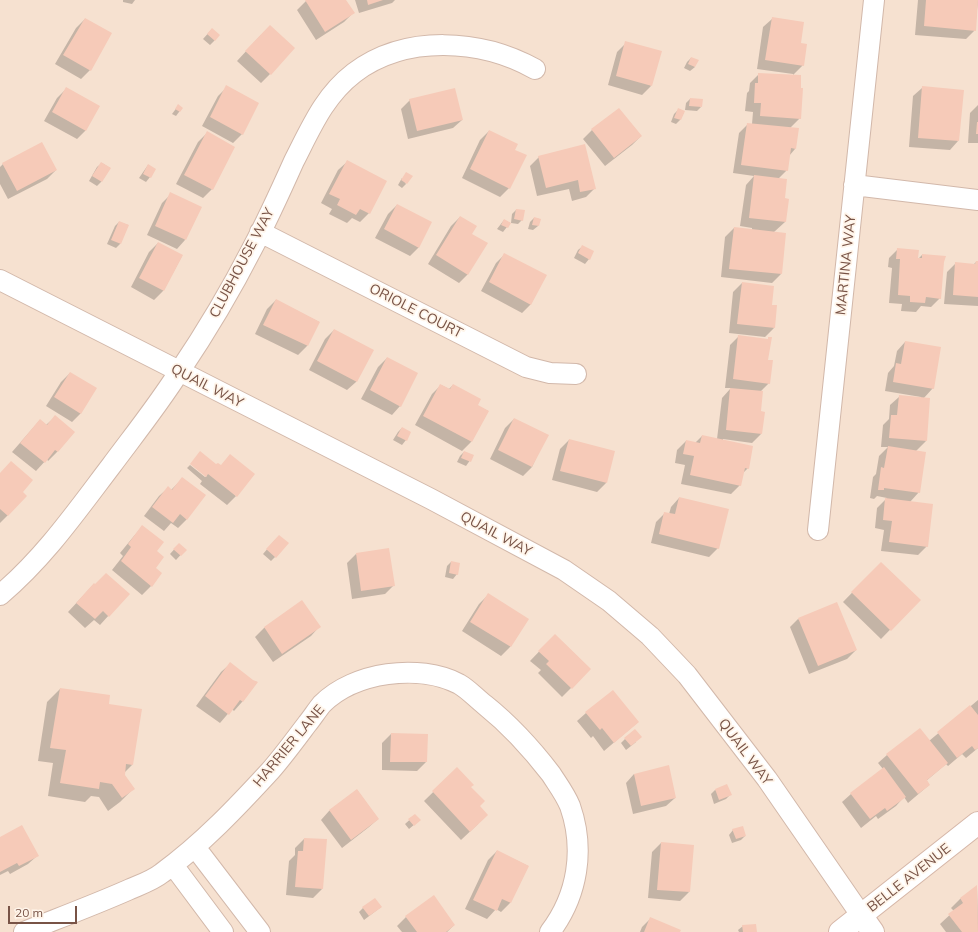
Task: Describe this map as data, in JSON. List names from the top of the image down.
{
  "streets": {
    "street": [
      "CLUBHOUSE WAY",
      "MARTINA WAY",
      "ORIOLE COURT",
      "QUAIL WAY",
      "HARRIER LANE",
      "BELLE AVENUE"
    ]
  },
  "crossings": [
    ["CLUBHOUSE WAY", "ORIOLE COURT"],
    ["CLUBHOUSE WAY", "QUAIL WAY"],
    ["QUAIL WAY", "BELLE AVENUE"]
  ],
  "scale_bar": "20 m"
}
